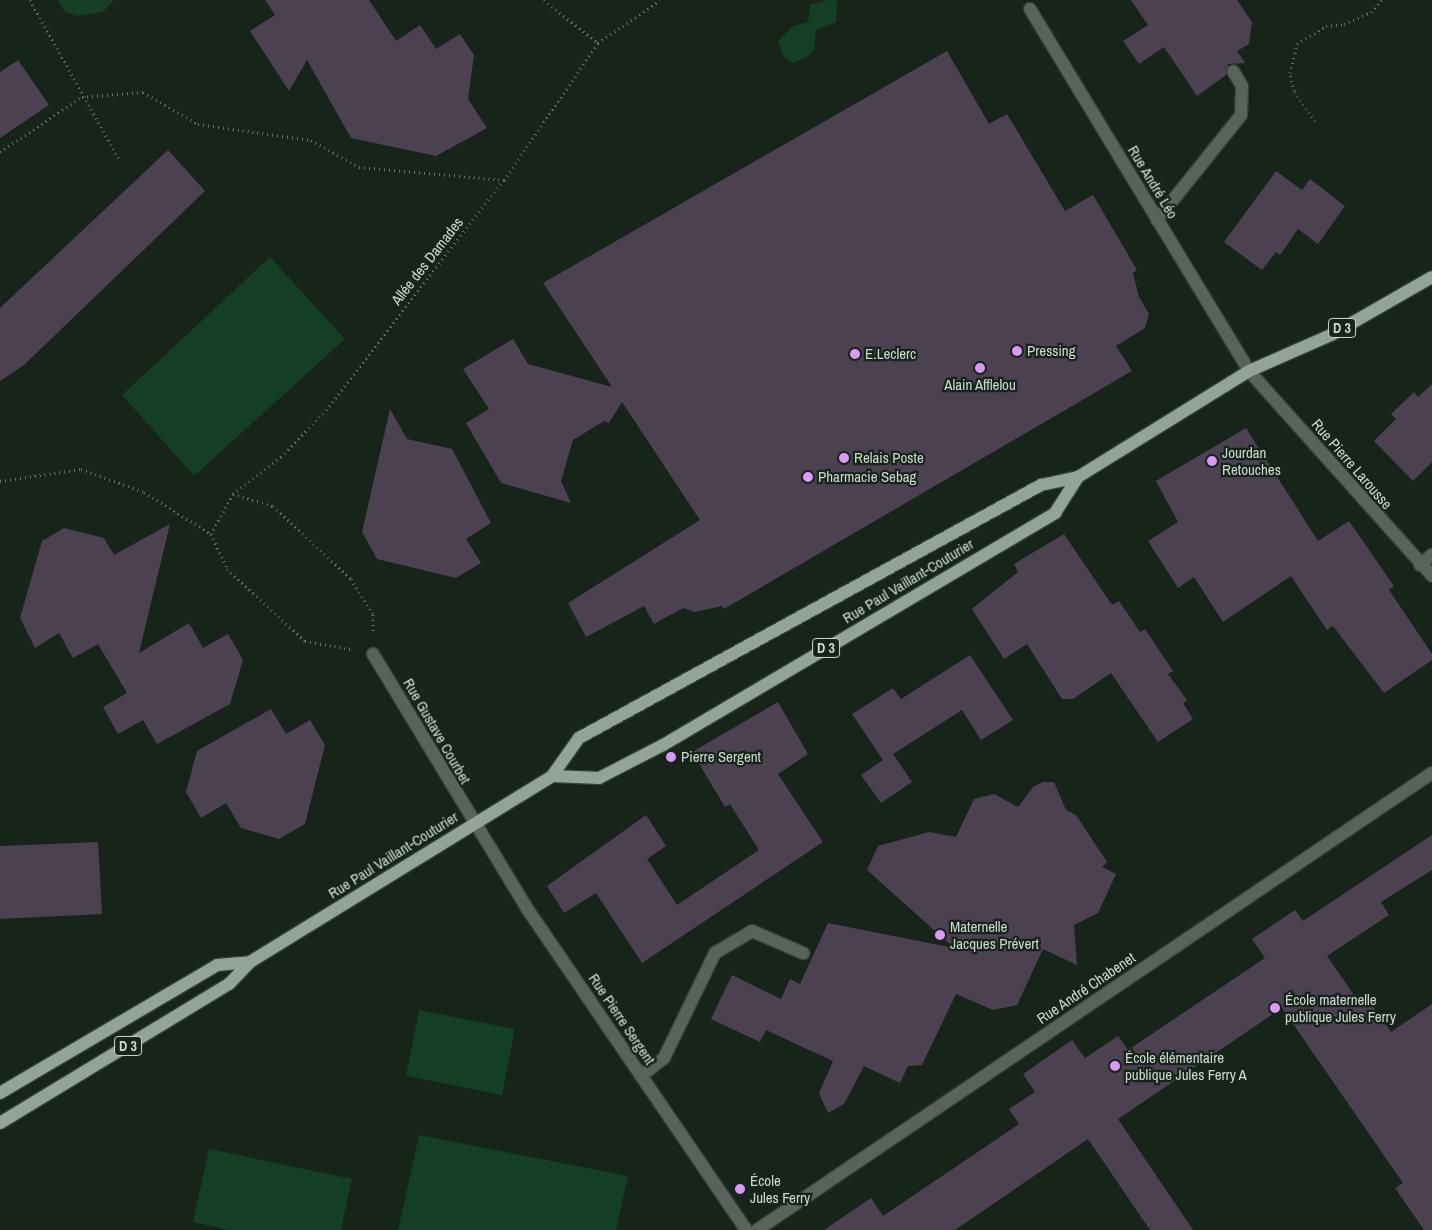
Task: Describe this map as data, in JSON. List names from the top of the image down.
{
  "streets": {
    "main road": ["D 3", "Rue Paul Vaillant-Couturier"],
    "street": [
      "Rue André Léo",
      "Rue Pierre Larousse",
      "Rue Gustave Courbet",
      "Rue André Chabenet",
      "Rue Pierre Sergent"
    ],
    "path": ["Allée des Damades"]
  },
  "crossings": [
    ["Rue André Léo", "Rue Pierre Larousse"],
    ["Rue André Léo", "Rue Paul Vaillant-Couturier"],
    ["Rue Pierre Larousse", "Rue Paul Vaillant-Couturier"],
    ["Rue Paul Vaillant-Couturier", "Rue Gustave Courbet"],
    ["Rue Paul Vaillant-Couturier", "Rue Pierre Sergent"],
    ["Rue Gustave Courbet", "Rue Pierre Sergent"]
  ],
  "places": [
    "Pressing",
    "E.Leclerc",
    "Alain Afflelou",
    "Relais Poste",
    "Jourdan Retouches",
    "Pharmacie Sebag",
    "Pierre Sergent",
    "Maternelle Jacques Prévert",
    "École maternelle publique Jules Ferry",
    "École élémentaire publique Jules Ferry A",
    "École Jules Ferry"
  ]
}
